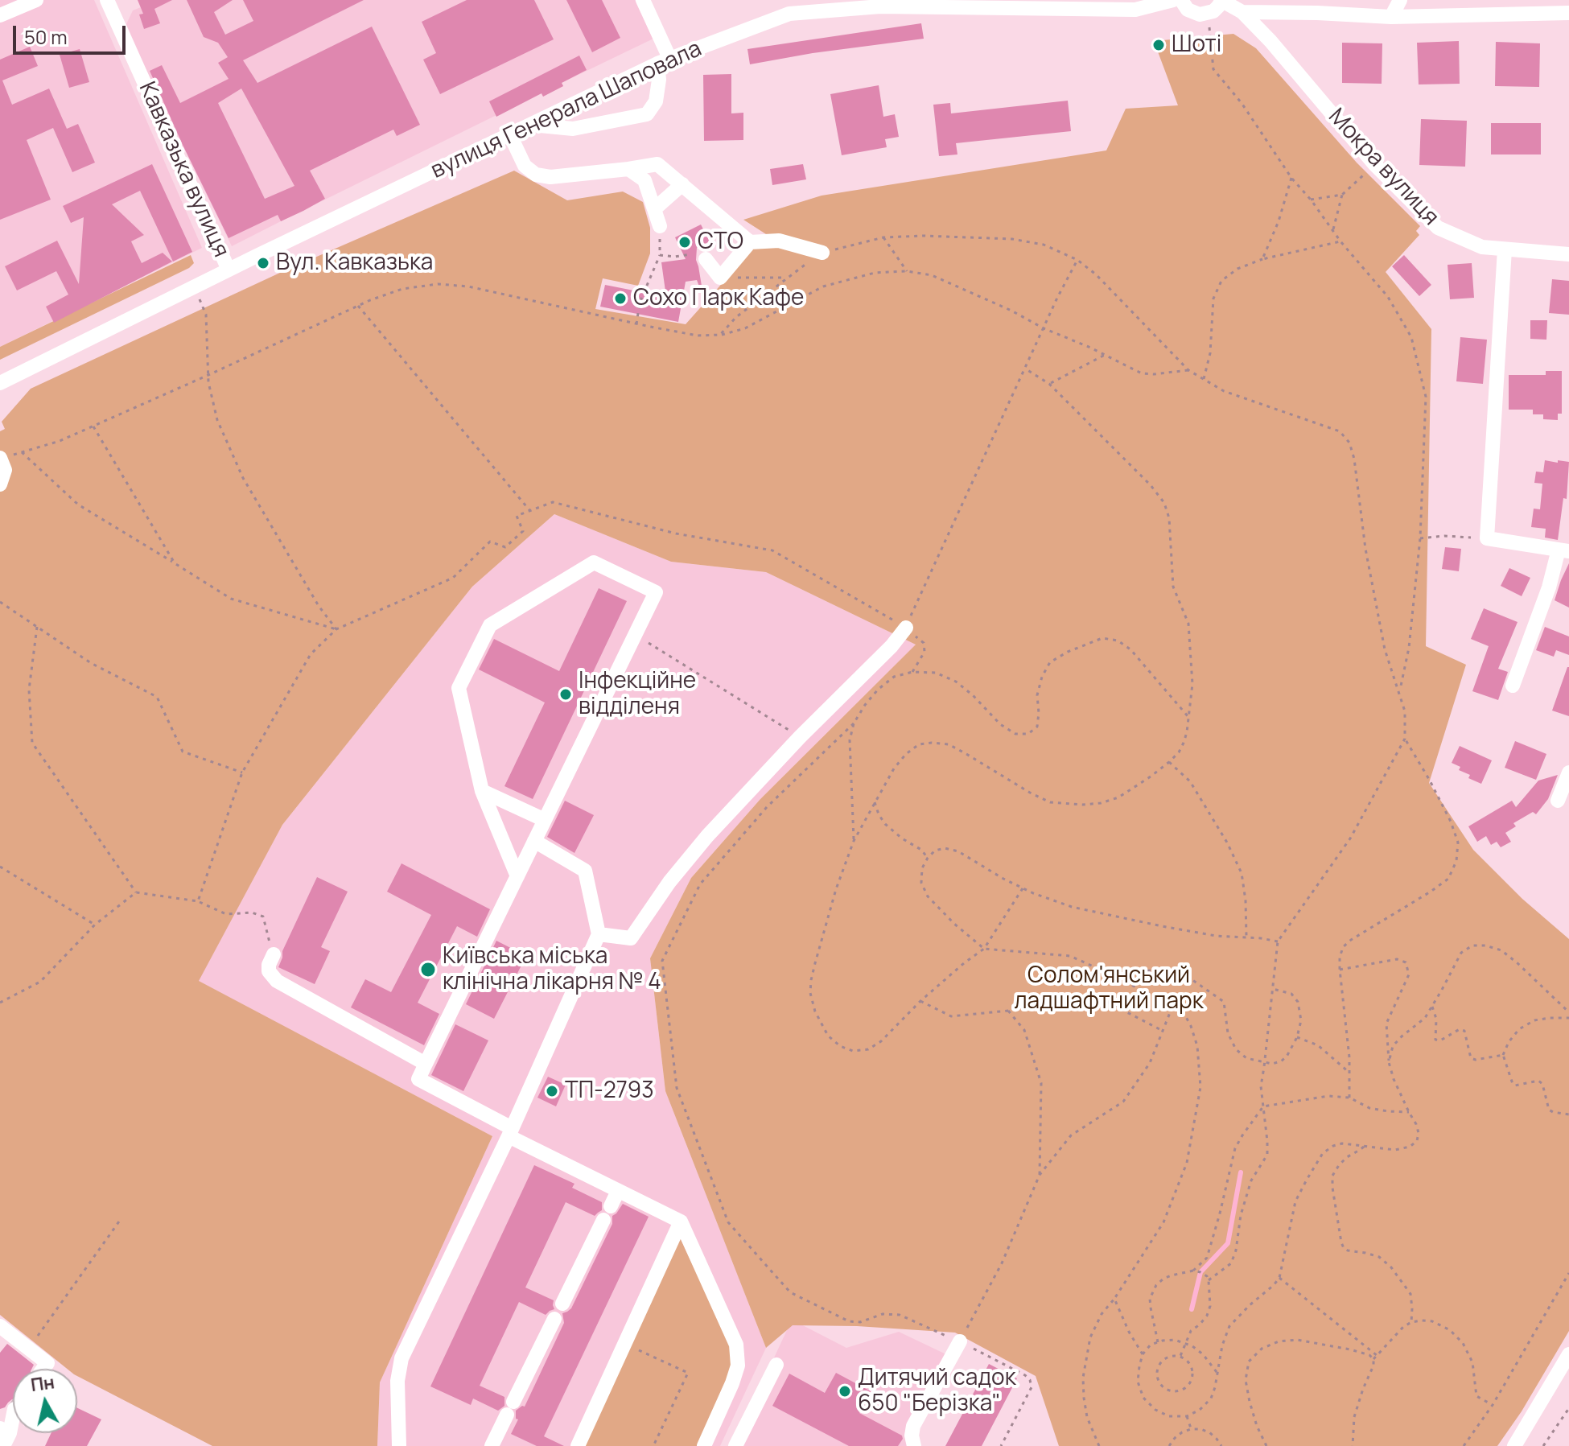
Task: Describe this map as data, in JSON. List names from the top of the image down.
{
  "streets": {
    "street": ["вулиця Генерала Шаповала", "Мокра вулиця", "Кавказька вулиця"]
  },
  "crossings": [
    ["вулиця Генерала Шаповала", "Кавказька вулиця"]
  ],
  "parks": ["Солом'янський ладшафтний парк"],
  "places": [
    "Шоті",
    "СТО",
    "Вул. Кавказька",
    "Сохо Парк Кафе",
    "Інфекційне відділеня",
    "Київська міська клінічна лікарня № 4",
    "ТП-2793",
    "Дитячий садок 650 \"Берізка\""
  ],
  "scale_bar": "50 m",
  "north": "top"
}
